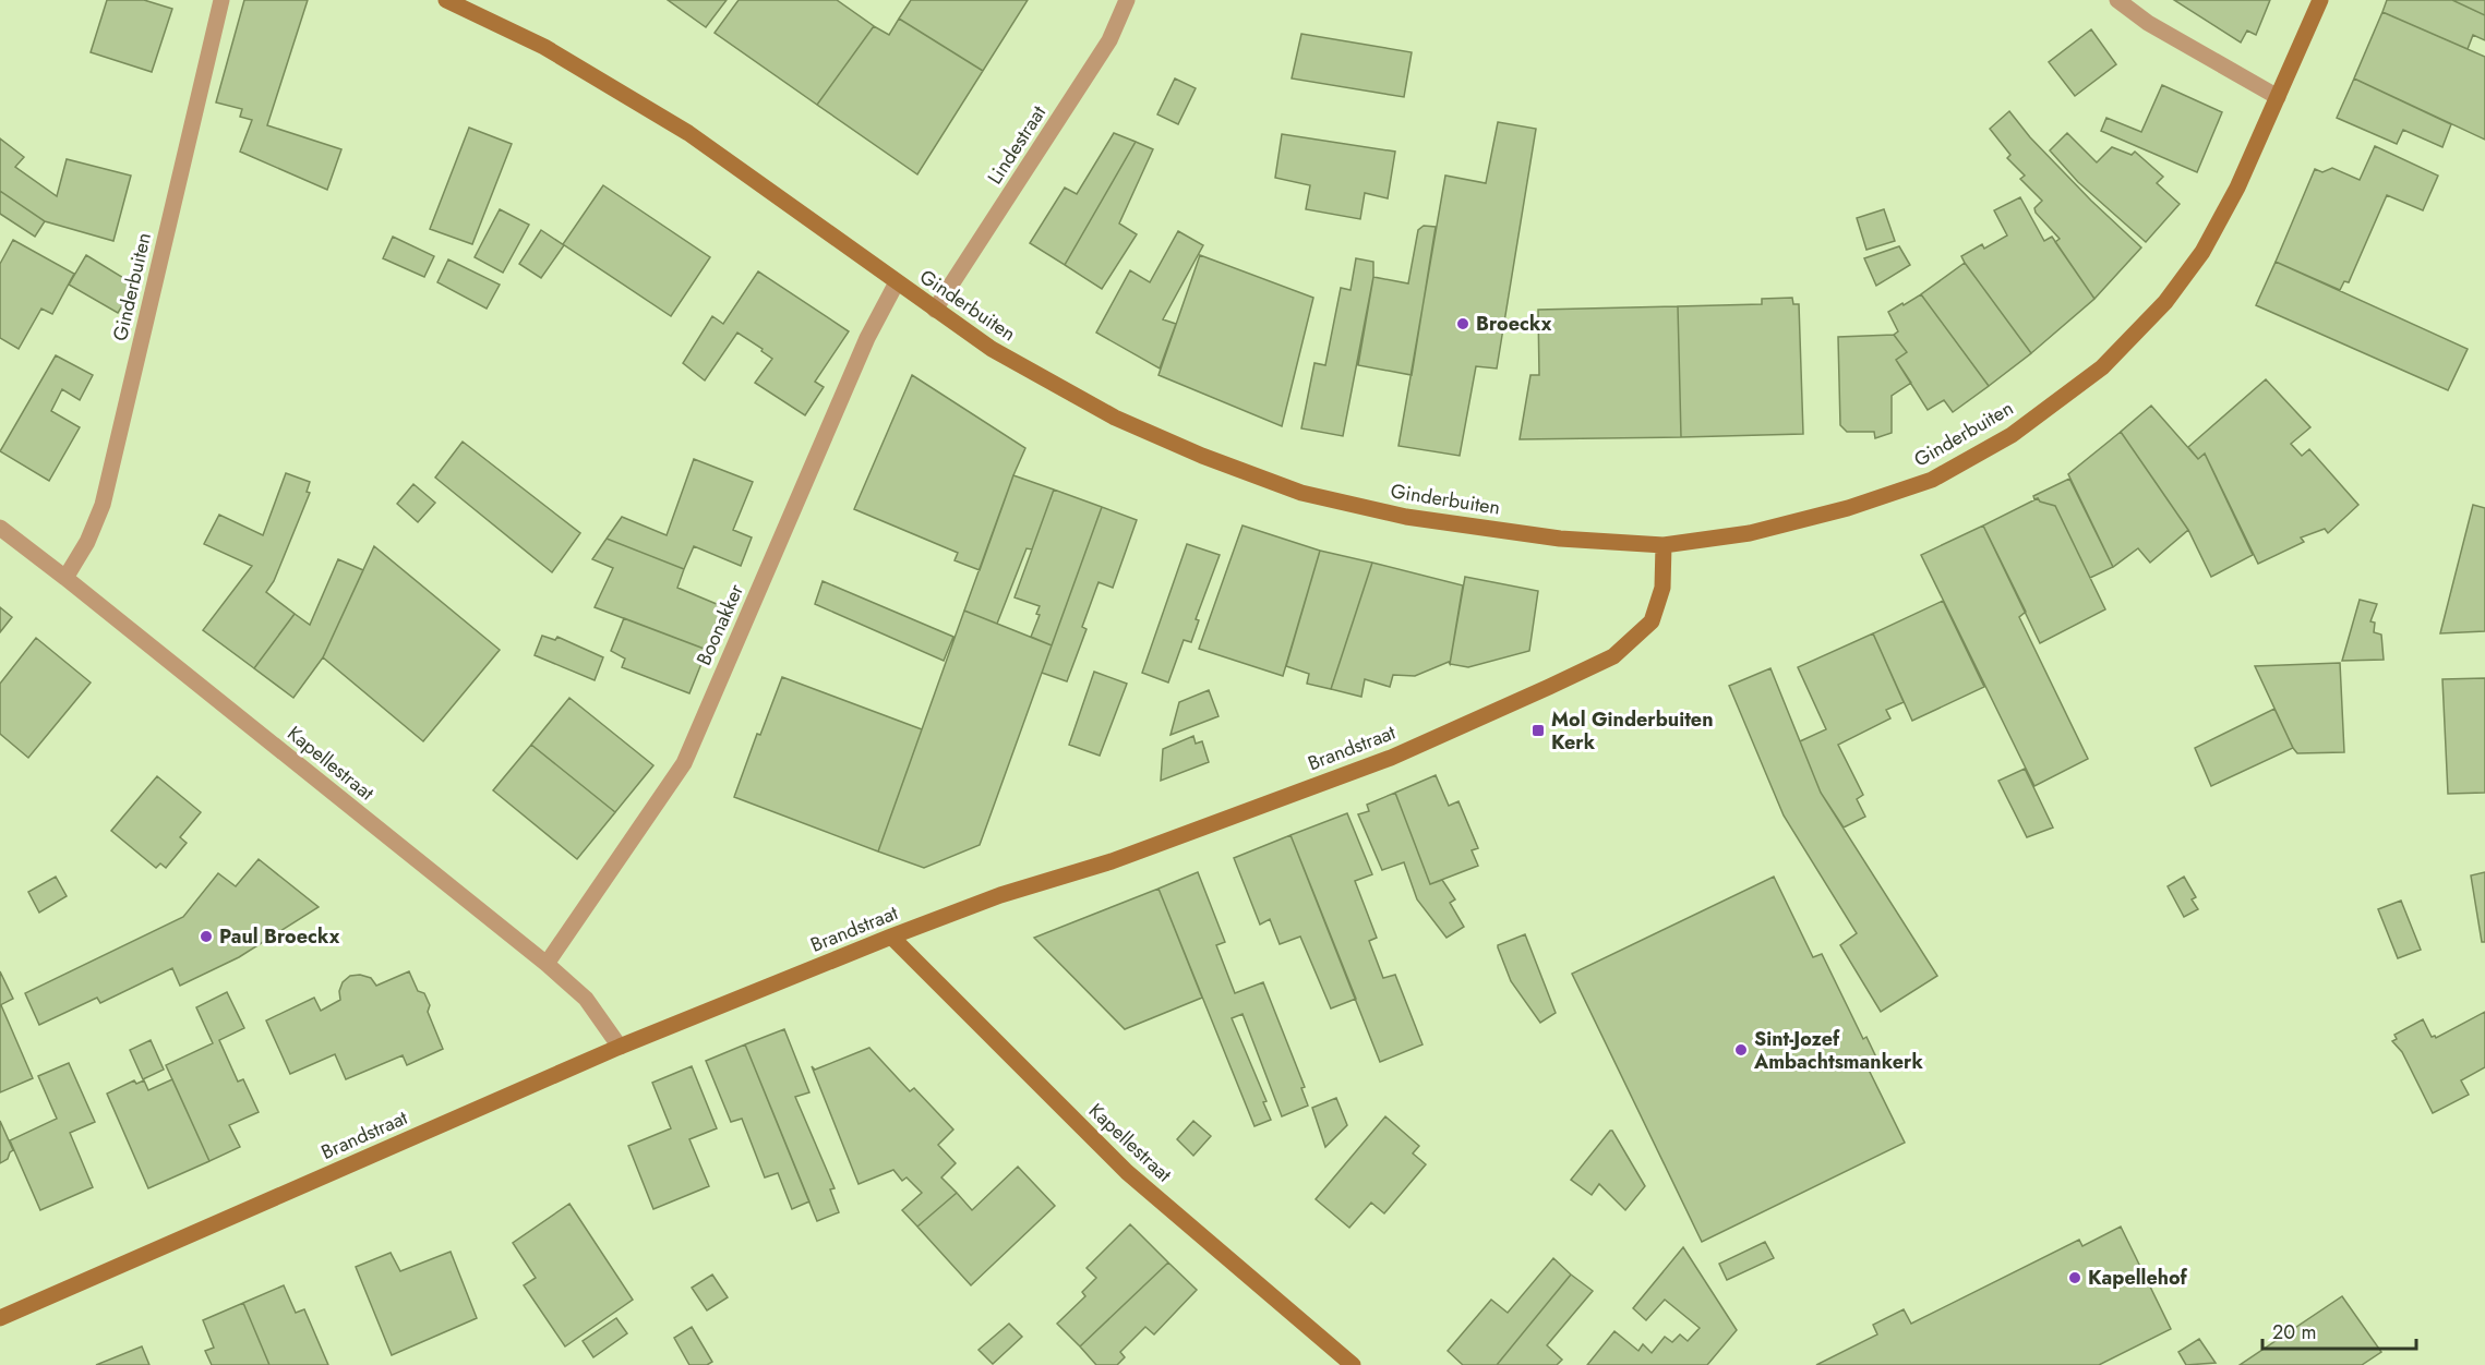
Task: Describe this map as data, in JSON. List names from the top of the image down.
{
  "streets": {
    "street": [
      "Lindestraat",
      "Ginderbuiten",
      "Boonakker",
      "Brandstraat",
      "Kapellestraat"
    ]
  },
  "crossings": [
    ["Lindestraat", "Ginderbuiten"],
    ["Ginderbuiten", "Boonakker"],
    ["Ginderbuiten", "Brandstraat"],
    ["Ginderbuiten", "Kapellestraat"],
    ["Boonakker", "Kapellestraat"],
    ["Brandstraat", "Kapellestraat"]
  ],
  "places": {
    "other": [
      "Broeckx",
      "Paul Broeckx",
      "Sint-Jozef Ambachtsmankerk",
      "Kapellehof"
    ],
    "transit": ["Mol Ginderbuiten Kerk"]
  },
  "scale_bar": "20 m"
}
